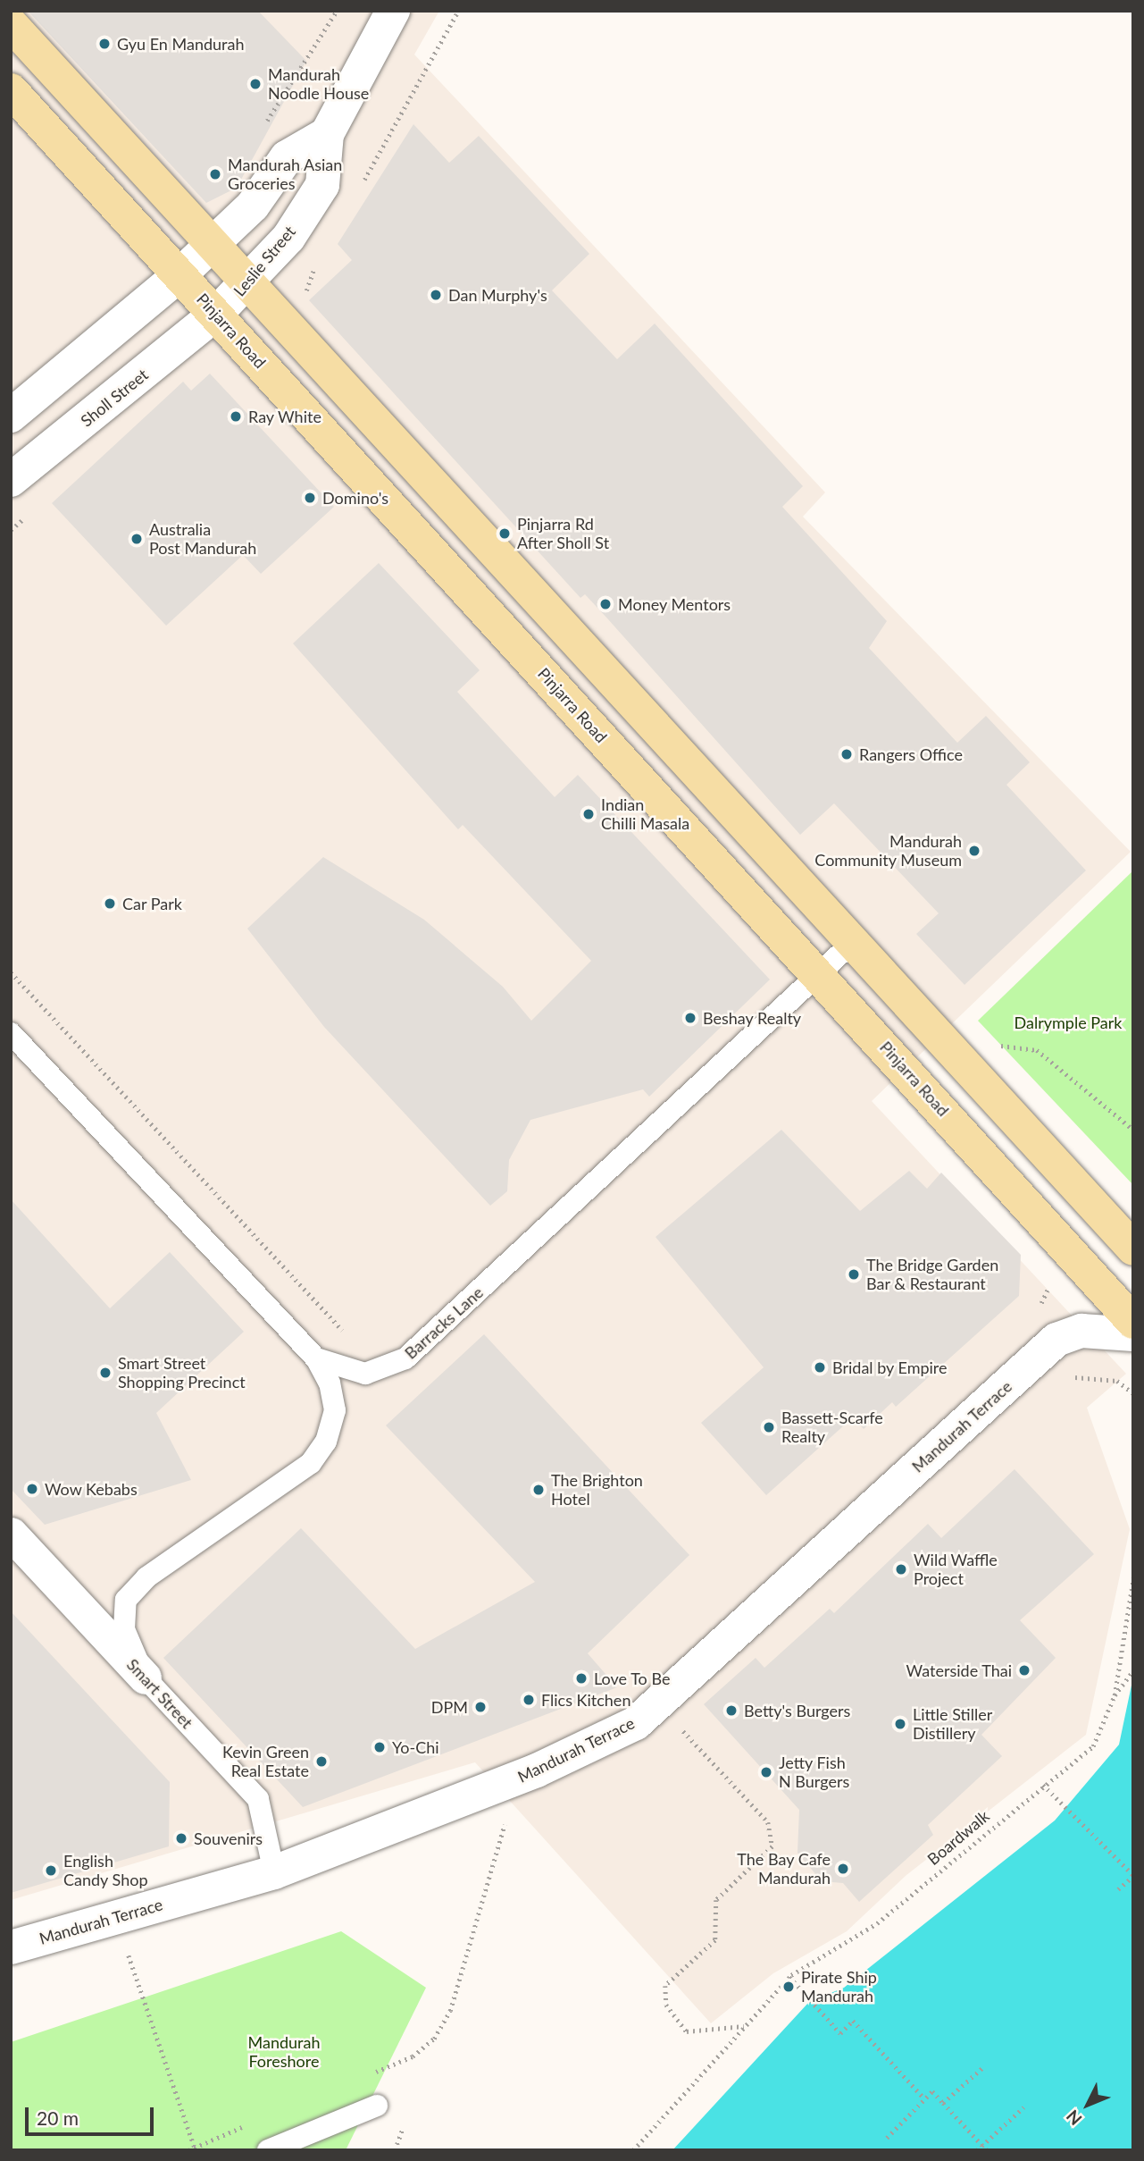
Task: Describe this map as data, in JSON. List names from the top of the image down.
{
  "streets": {
    "main road": ["Pinjarra Road"],
    "street": [
      "Leslie Street",
      "Sholl Street",
      "Mandurah Terrace",
      "Smart Street"
    ],
    "lane": ["Barracks Lane"],
    "path": ["Boardwalk"]
  },
  "crossings": [
    ["Leslie Street", "Pinjarra Road"],
    ["Leslie Street", "Sholl Street"],
    ["Pinjarra Road", "Sholl Street"],
    ["Pinjarra Road", "Barracks Lane"],
    ["Mandurah Terrace", "Smart Street"]
  ],
  "parks": ["Dalrymple Park", "Mandurah Foreshore"],
  "places": [
    "Gyu En Mandurah",
    "Mandurah Noodle House",
    "Mandurah Asian Groceries",
    "Dan Murphy's",
    "Ray White",
    "Domino's",
    "Pinjarra Rd After Sholl St",
    "Australia Post Mandurah",
    "Money Mentors",
    "Rangers Office",
    "Indian Chilli Masala",
    "Mandurah Community Museum",
    "Car Park",
    "Beshay Realty",
    "The Bridge Garden Bar & Restaurant",
    "Bridal by Empire",
    "Smart Street Shopping Precinct",
    "Bassett-Scarfe Realty",
    "Wow Kebabs",
    "The Brighton Hotel",
    "Wild Waffle Project",
    "Waterside Thai",
    "Love To Be",
    "Flics Kitchen",
    "DPM",
    "Betty's Burgers",
    "Little Stiller Distillery",
    "Yo-Chi",
    "Kevin Green Real Estate",
    "Jetty Fish N Burgers",
    "Souvenirs",
    "The Bay Cafe Mandurah",
    "English Candy Shop",
    "Pirate Ship Mandurah"
  ],
  "scale_bar": "20 m",
  "north": "bottom left"
}
